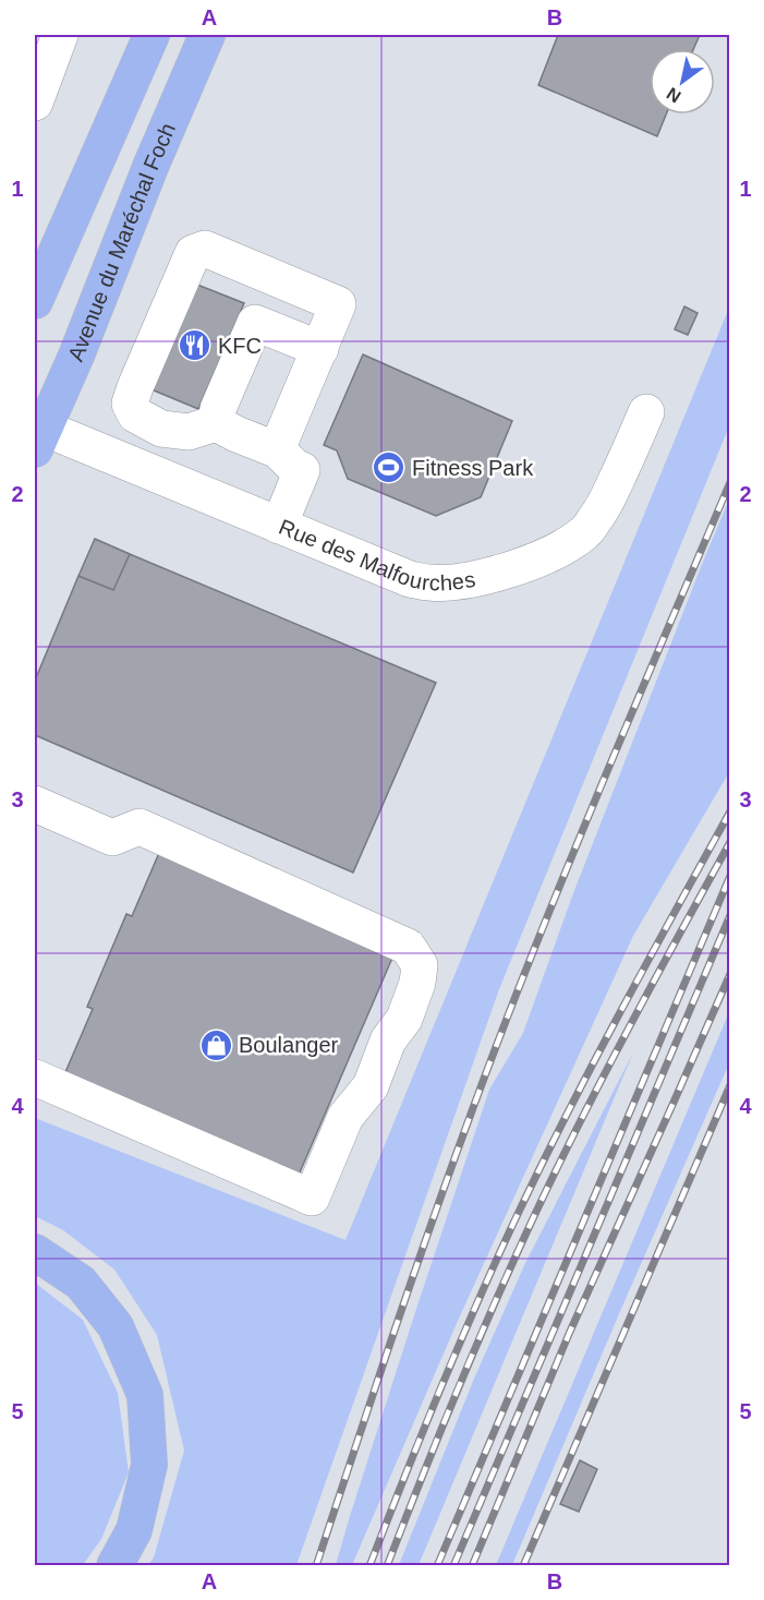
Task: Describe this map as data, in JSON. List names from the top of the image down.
{
  "streets": {
    "highway": ["Avenue du Maréchal Foch"],
    "street": ["Rue des Malfourches"]
  },
  "crossings": [
    ["Avenue du Maréchal Foch", "Rue des Malfourches"]
  ],
  "places": {
    "restaurant": ["KFC"],
    "sports": ["Fitness Park"],
    "shop": ["Boulanger"]
  },
  "north": "bottom left",
  "grid": {
    "columns": ["A", "B"],
    "rows": [
      "1",
      "2",
      "3",
      "4",
      "5"
    ]
  }
}
